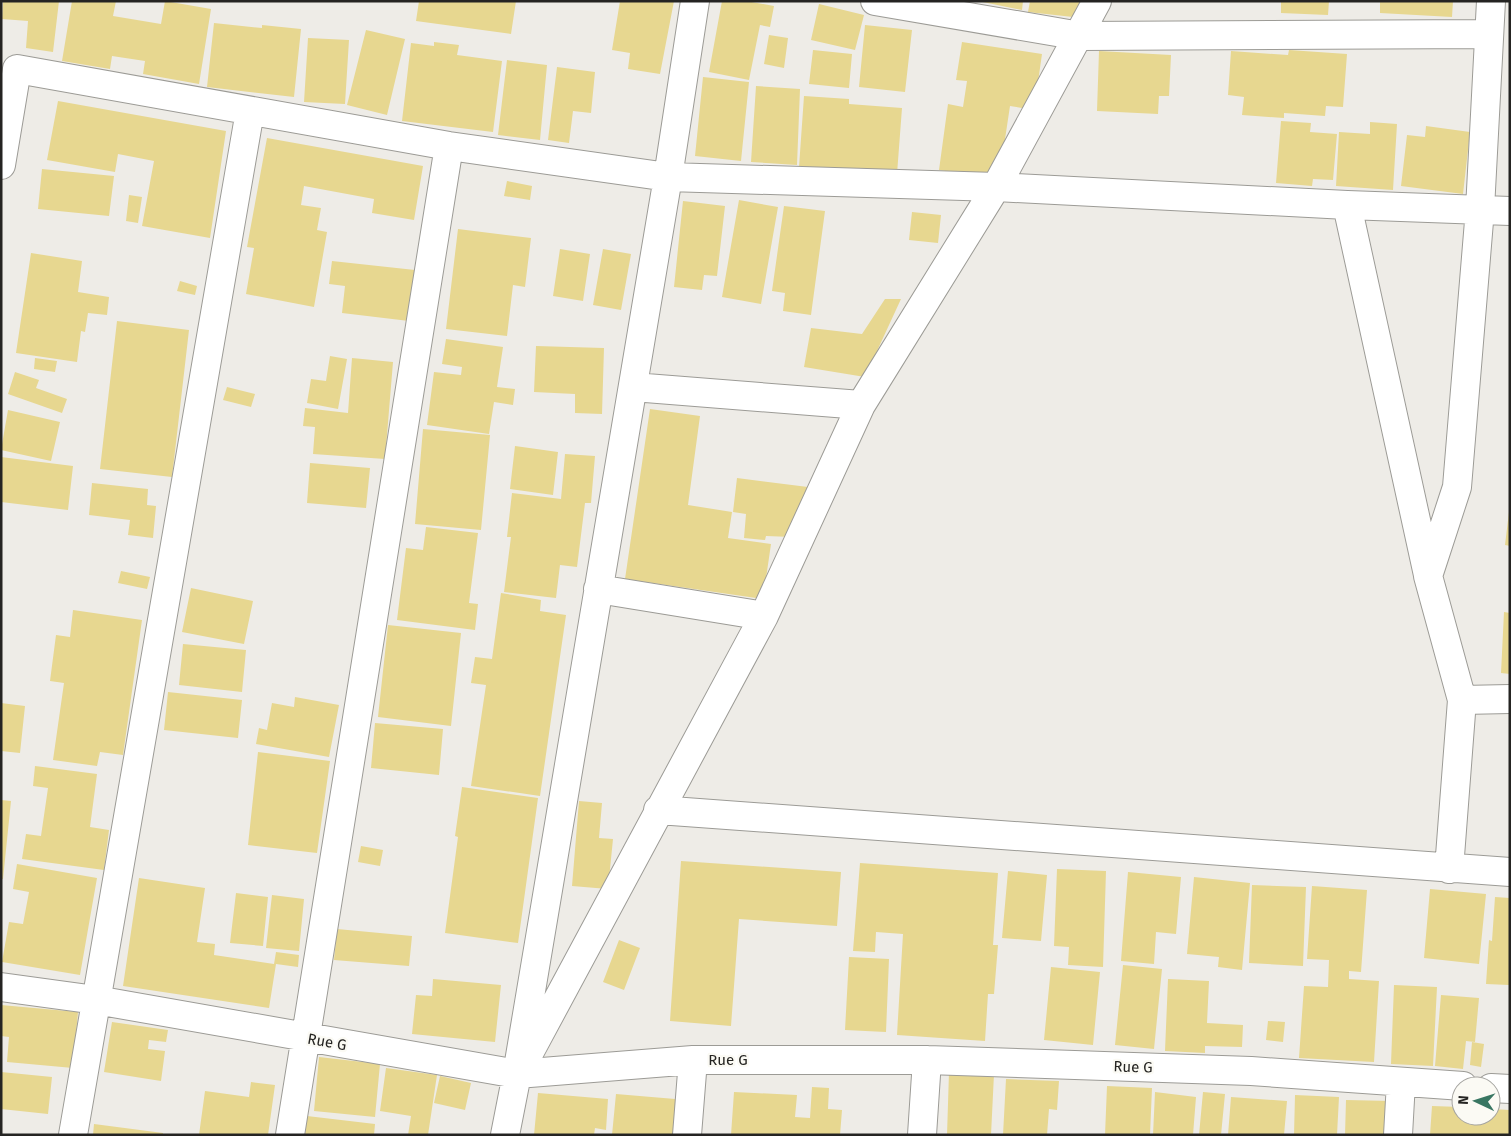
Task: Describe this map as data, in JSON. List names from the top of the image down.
{
  "streets": {
    "street": ["Rue G"]
  },
  "north": "left"
}
